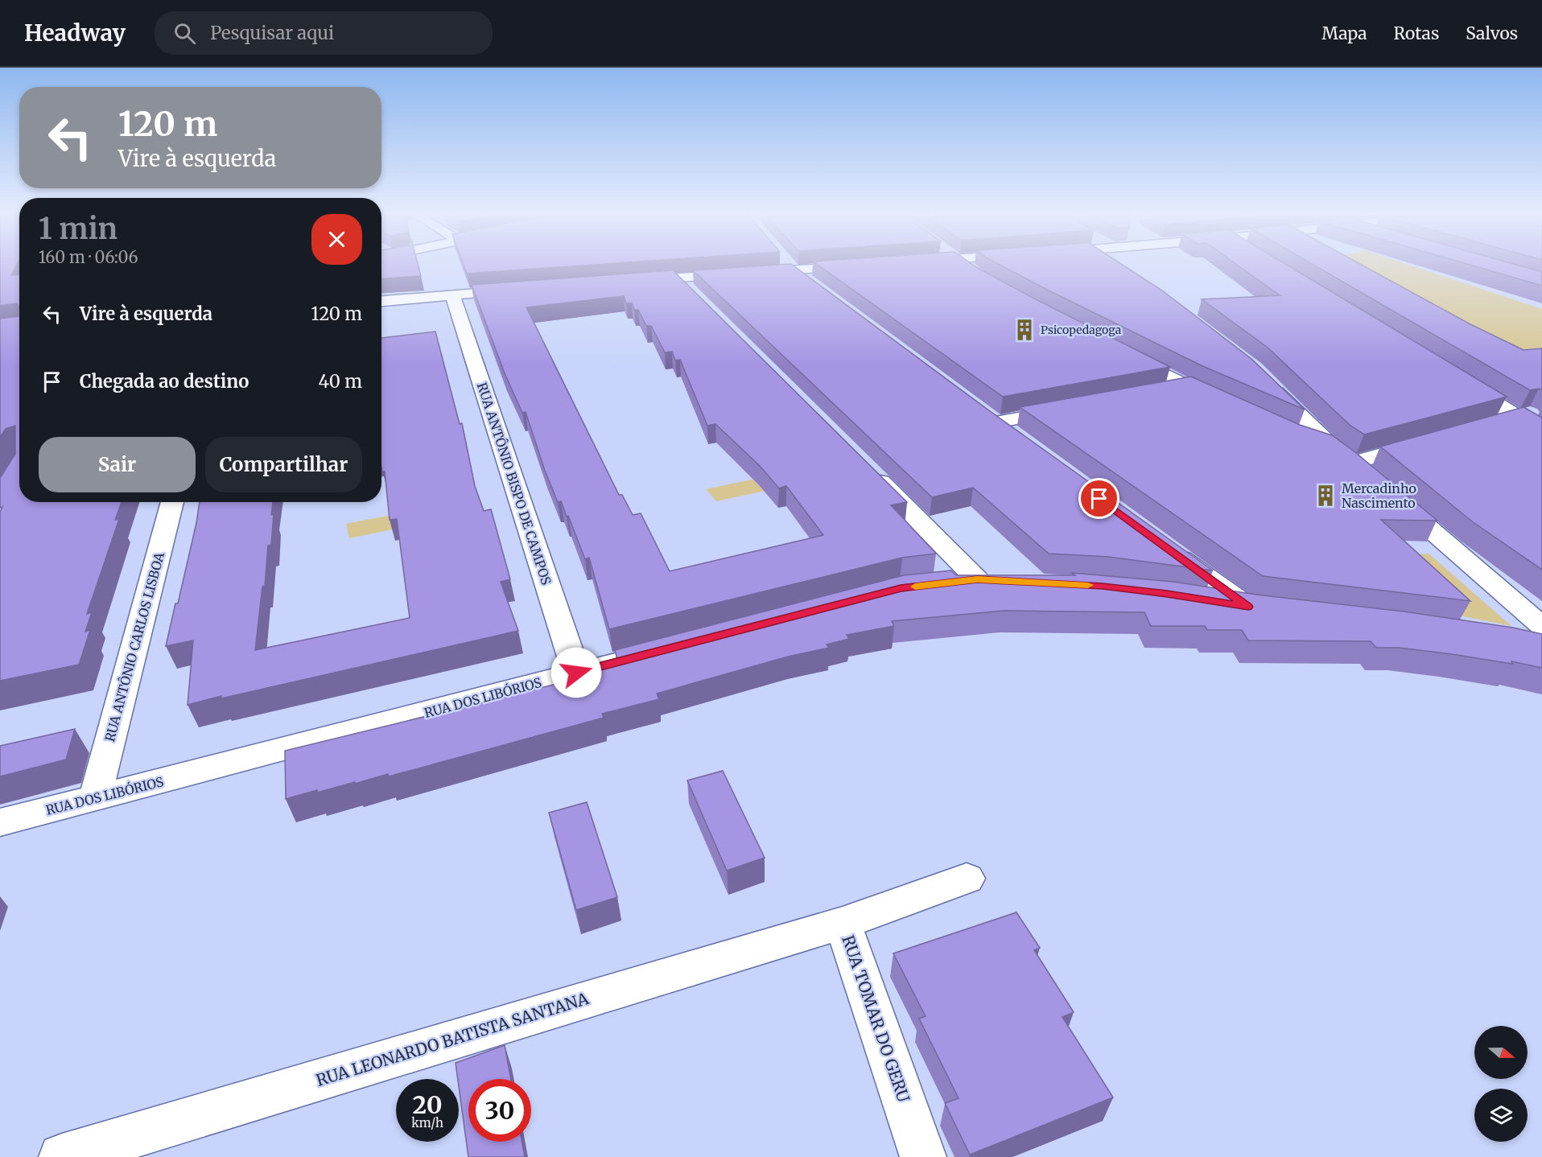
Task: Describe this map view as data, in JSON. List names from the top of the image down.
{
  "streets": {
    "street": [
      "RUA ANTÔNIO BISPO DE CAMPOS",
      "RUA ANTÔNIO CARLOS LISBOA",
      "RUA DOS LIBÓRIOS",
      "RUA TOMAR DO GERU",
      "RUA LEONARDO BATISTA SANTANA"
    ]
  },
  "crossings": [
    ["RUA ANTÔNIO BISPO DE CAMPOS", "RUA DOS LIBÓRIOS"],
    ["RUA ANTÔNIO CARLOS LISBOA", "RUA DOS LIBÓRIOS"],
    ["RUA TOMAR DO GERU", "RUA LEONARDO BATISTA SANTANA"]
  ],
  "places": {
    "building": ["Psicopedagoga", "Mercadinho Nascimento"]
  },
  "north": "right",
  "page": {
    "header": "Headway",
    "search": "Pesquisar aqui",
    "nav": ["Mapa", "Rotas", "Salvos"],
    "turn": ["120 m", "Vire à esquerda"],
    "heading": ["1 min", "160 m · 06:06"],
    "list": [
      {
        "name": "Vire à esquerda",
        "value": "120 m"
      },
      {
        "name": "Chegada ao destino",
        "value": "40 m"
      }
    ],
    "buttons": ["Sair", "Compartilhar"],
    "speed": "20 km/h",
    "limit": "30"
  }
}
